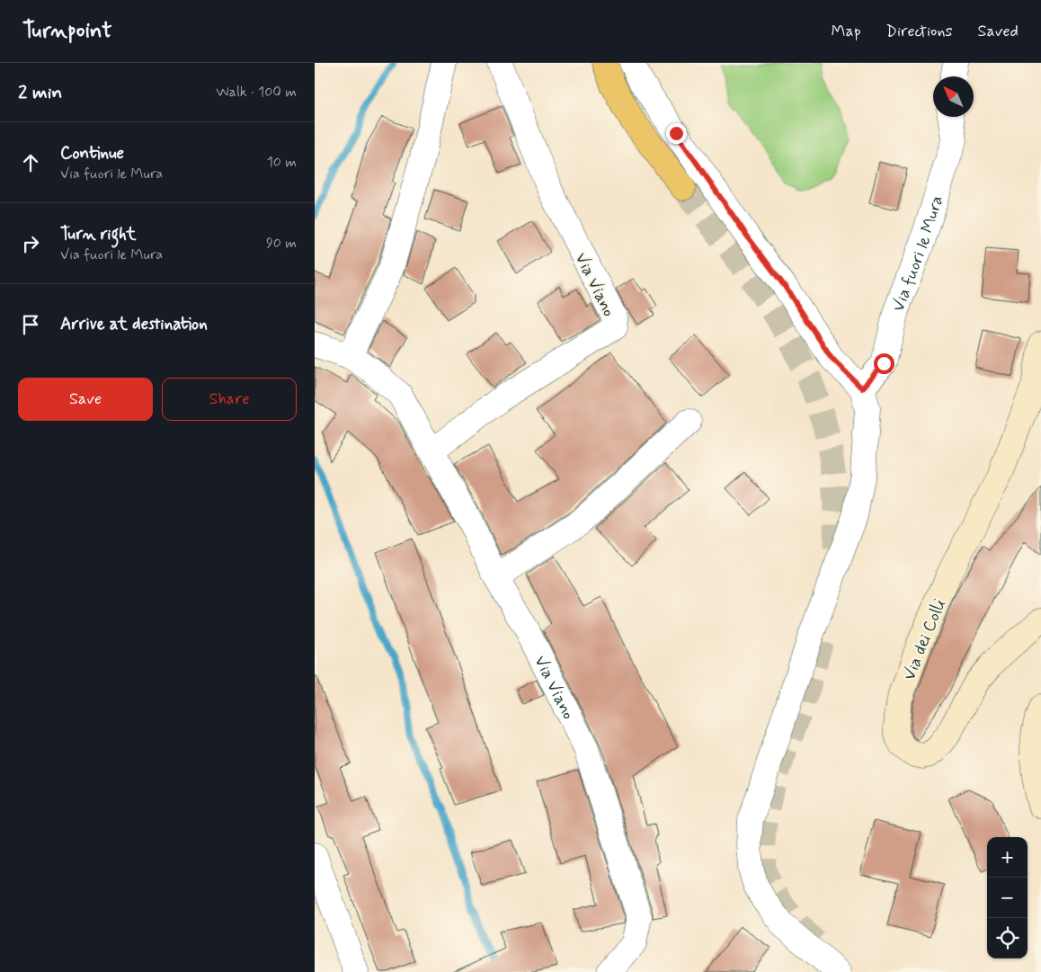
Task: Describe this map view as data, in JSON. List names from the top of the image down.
{
  "streets": {
    "street": ["Via fuori le Mura", "Via Viano", "Via dei Colli"]
  },
  "north": "top left",
  "page": {
    "header": "Turnpoint",
    "nav": ["Map", "Directions", "Saved"],
    "heading": ["2 min", "Walk · 100 m"],
    "list": [
      ["Continue", "Via fuori le Mura", "10 m"],
      ["Turn right", "Via fuori le Mura", "90 m"],
      "Arrive at destination"
    ],
    "buttons": ["Save", "Share"],
    "map_buttons": ["+", "−"]
  }
}
